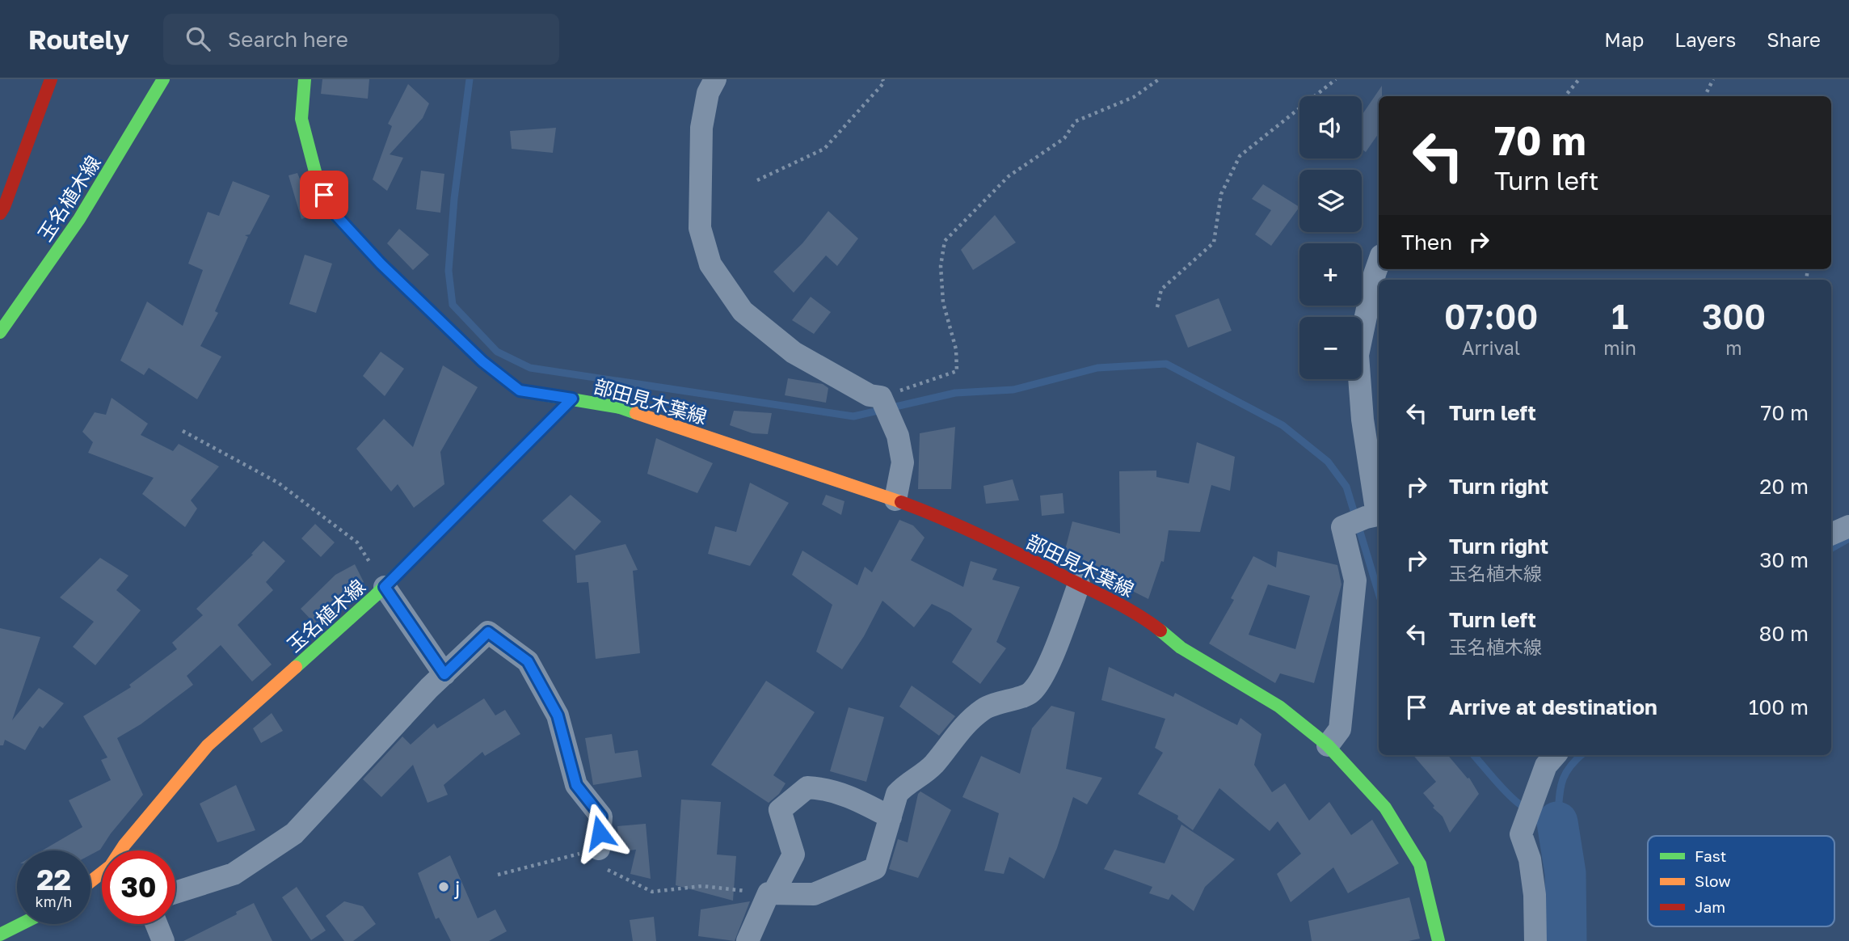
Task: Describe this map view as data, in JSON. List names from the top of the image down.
{
  "streets": {
    "main road": ["玉名植木線", "部田見木葉線"]
  },
  "crossings": [
    ["玉名植木線", "部田見木葉線"]
  ],
  "places": ["j"],
  "legend": ["Fast", "Slow", "Jam"],
  "page": {
    "header": "Routely",
    "search": "Search here",
    "nav": ["Map", "Layers", "Share"],
    "map_buttons": ["+", "−"],
    "turn": ["70 m", "Turn left"],
    "then": "Then",
    "eta": [
      "07:00",
      "Arrival",
      "1",
      "min",
      "300",
      "m"
    ],
    "list": [
      {
        "name": "Turn left",
        "value": "70 m"
      },
      {
        "name": "Turn right",
        "value": "20 m"
      },
      {
        "name": "Turn right",
        "note": "玉名植木線",
        "value": "30 m"
      },
      {
        "name": "Turn left",
        "note": "玉名植木線",
        "value": "80 m"
      },
      {
        "name": "Arrive at destination",
        "value": "100 m"
      }
    ],
    "speed": "22 km/h",
    "limit": "30"
  }
}
